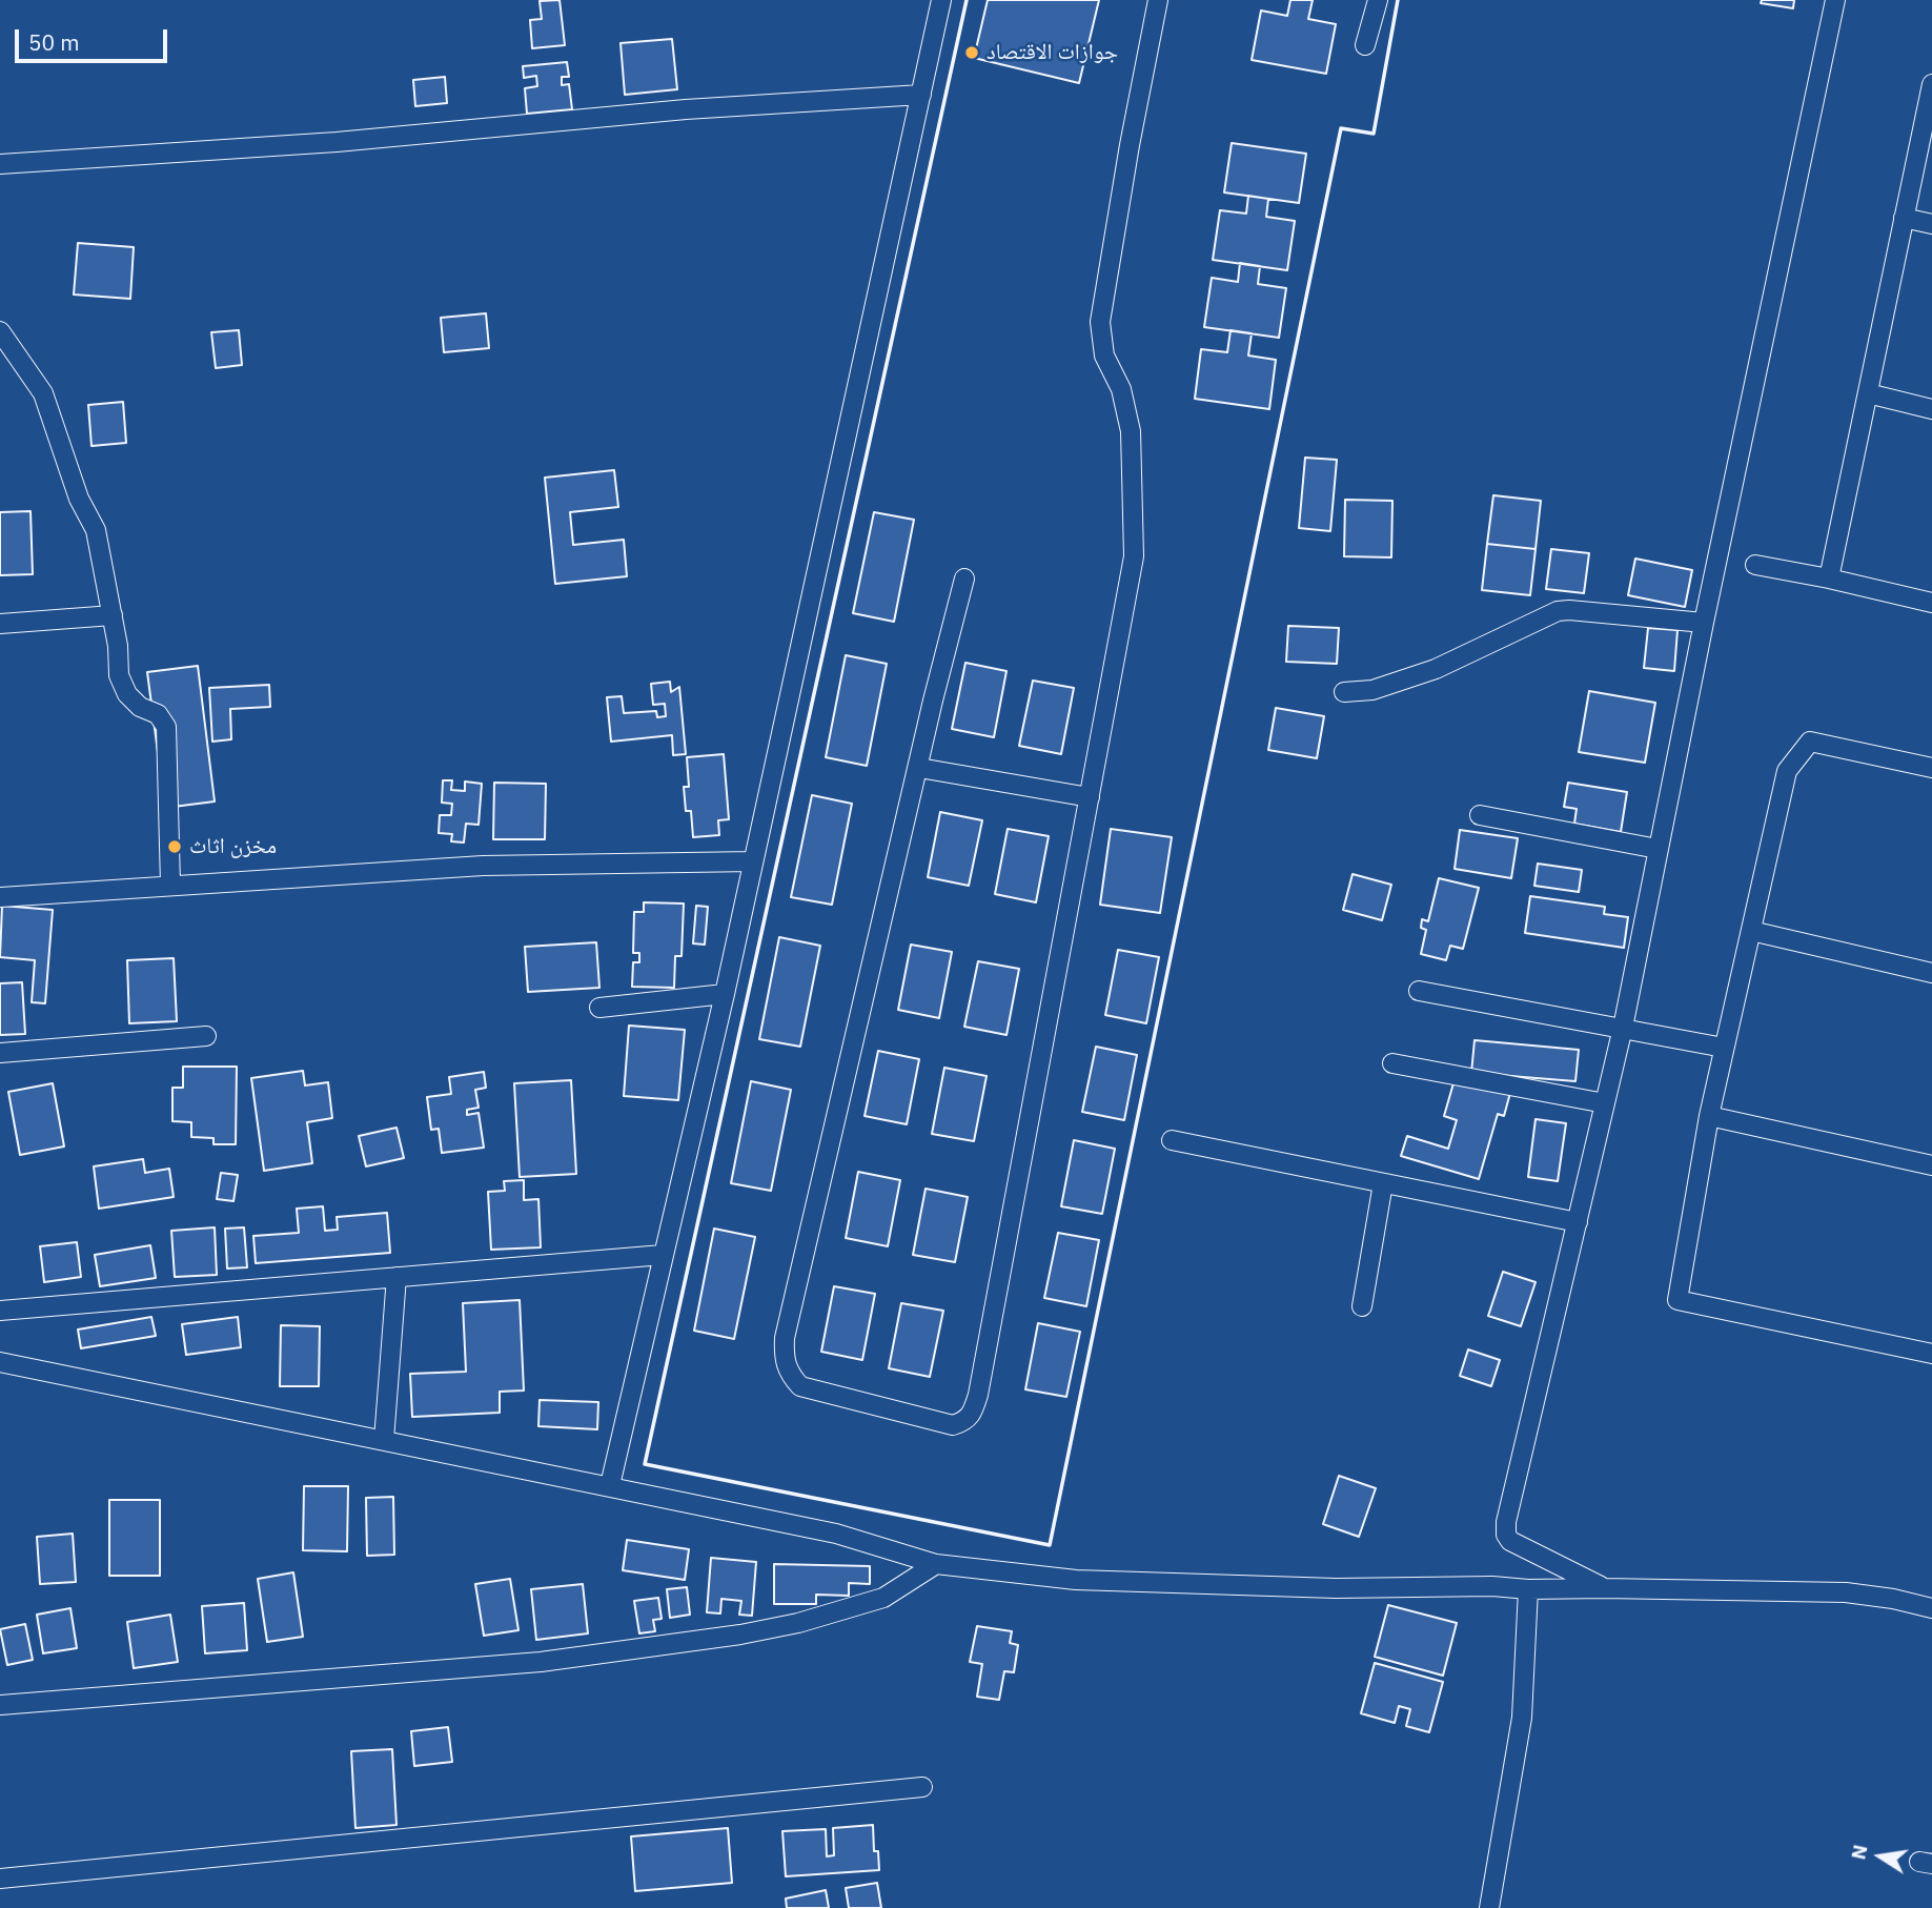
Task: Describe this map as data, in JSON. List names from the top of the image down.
{
  "places": ["جوازات الاقتصاد", "مخزن اثاث"],
  "scale_bar": "50 m",
  "north": "left"
}
